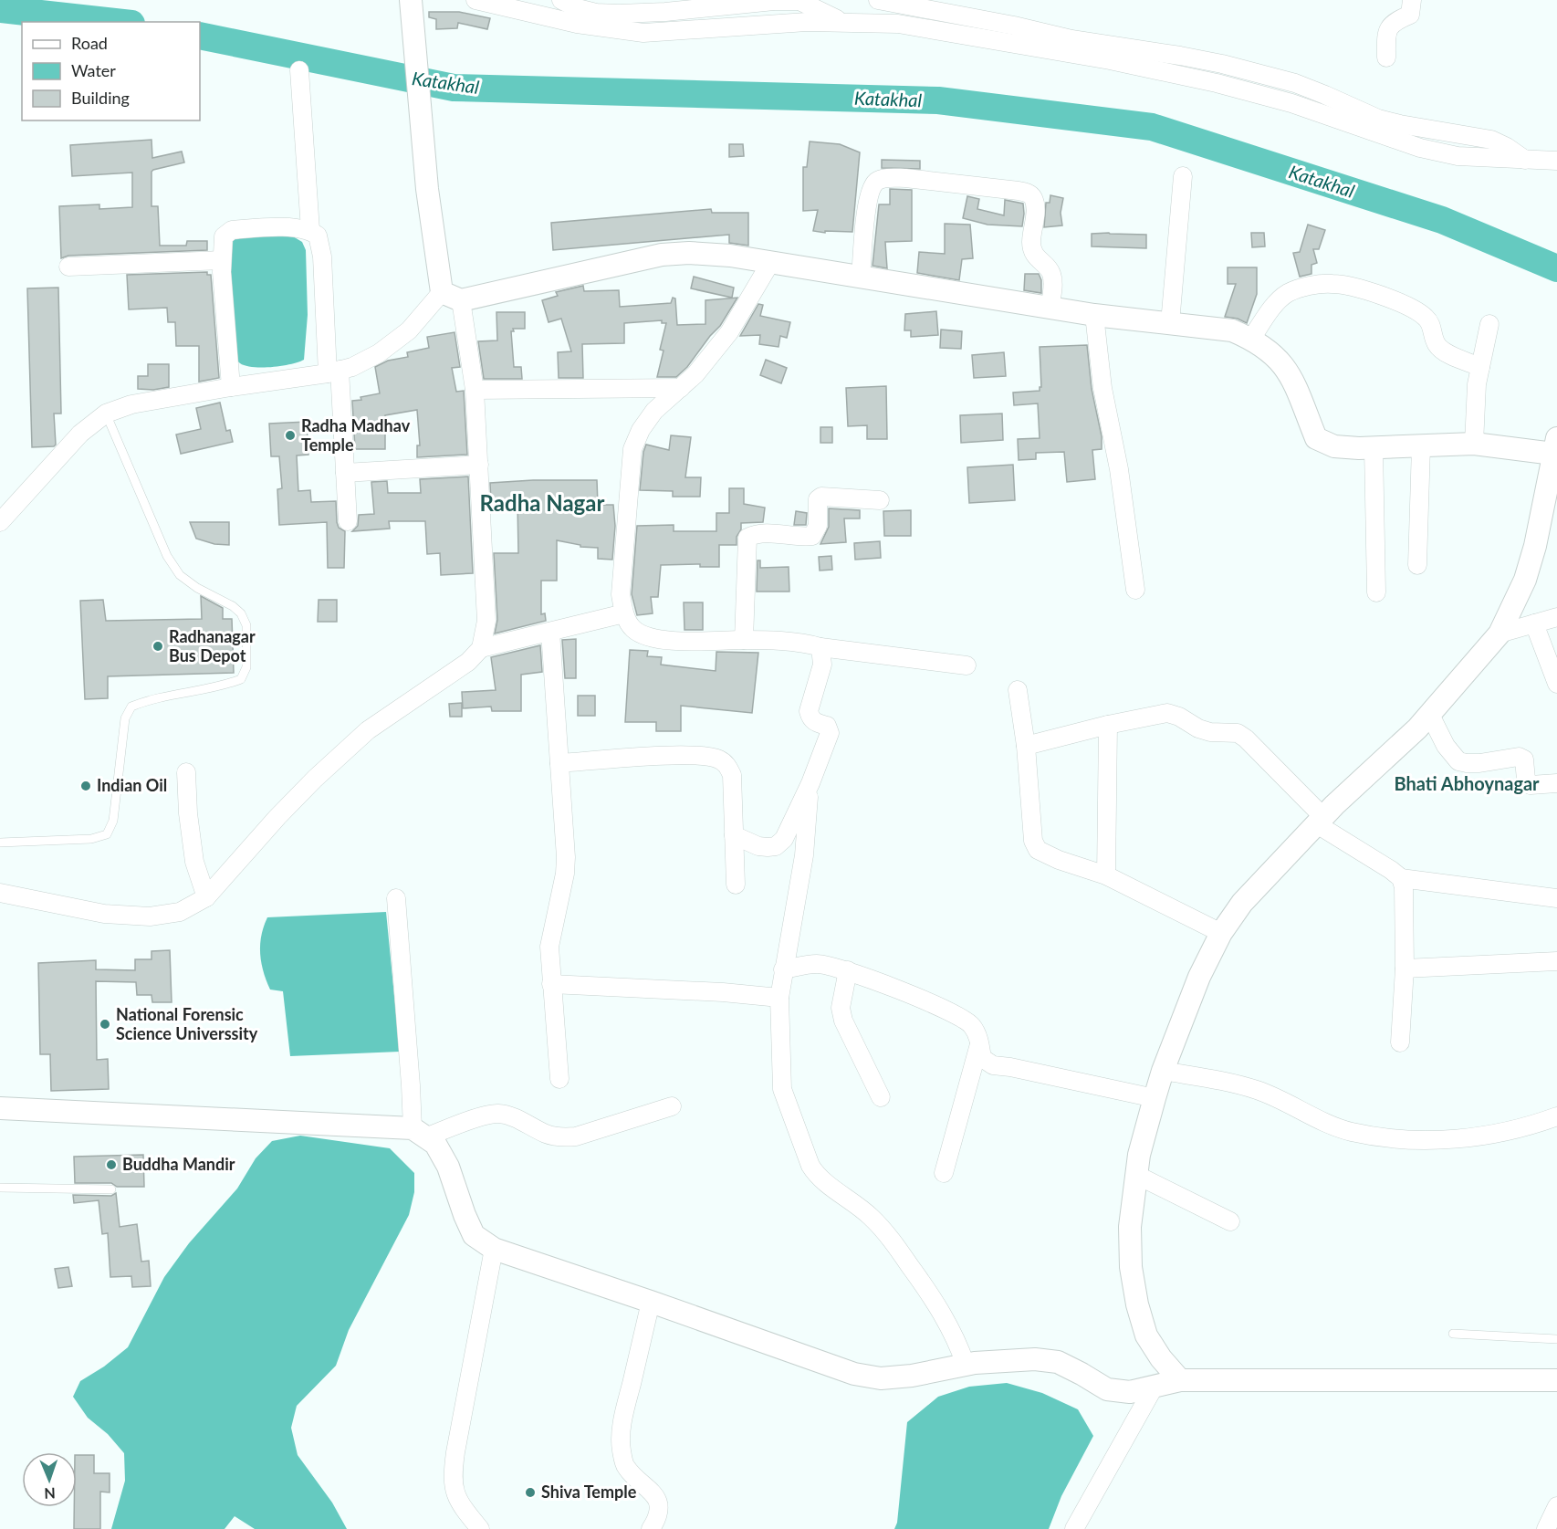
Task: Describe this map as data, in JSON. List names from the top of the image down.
{
  "districts": ["Radha Nagar", "Bhati Abhoynagar"],
  "water": ["Katakhal"],
  "places": [
    "Radha Madhav Temple",
    "Radhanagar Bus Depot",
    "Indian Oil",
    "National Forensic Science Universsity",
    "Buddha Mandir",
    "Shiva Temple"
  ],
  "legend": ["Road", "Water", "Building"],
  "north": "bottom"
}
